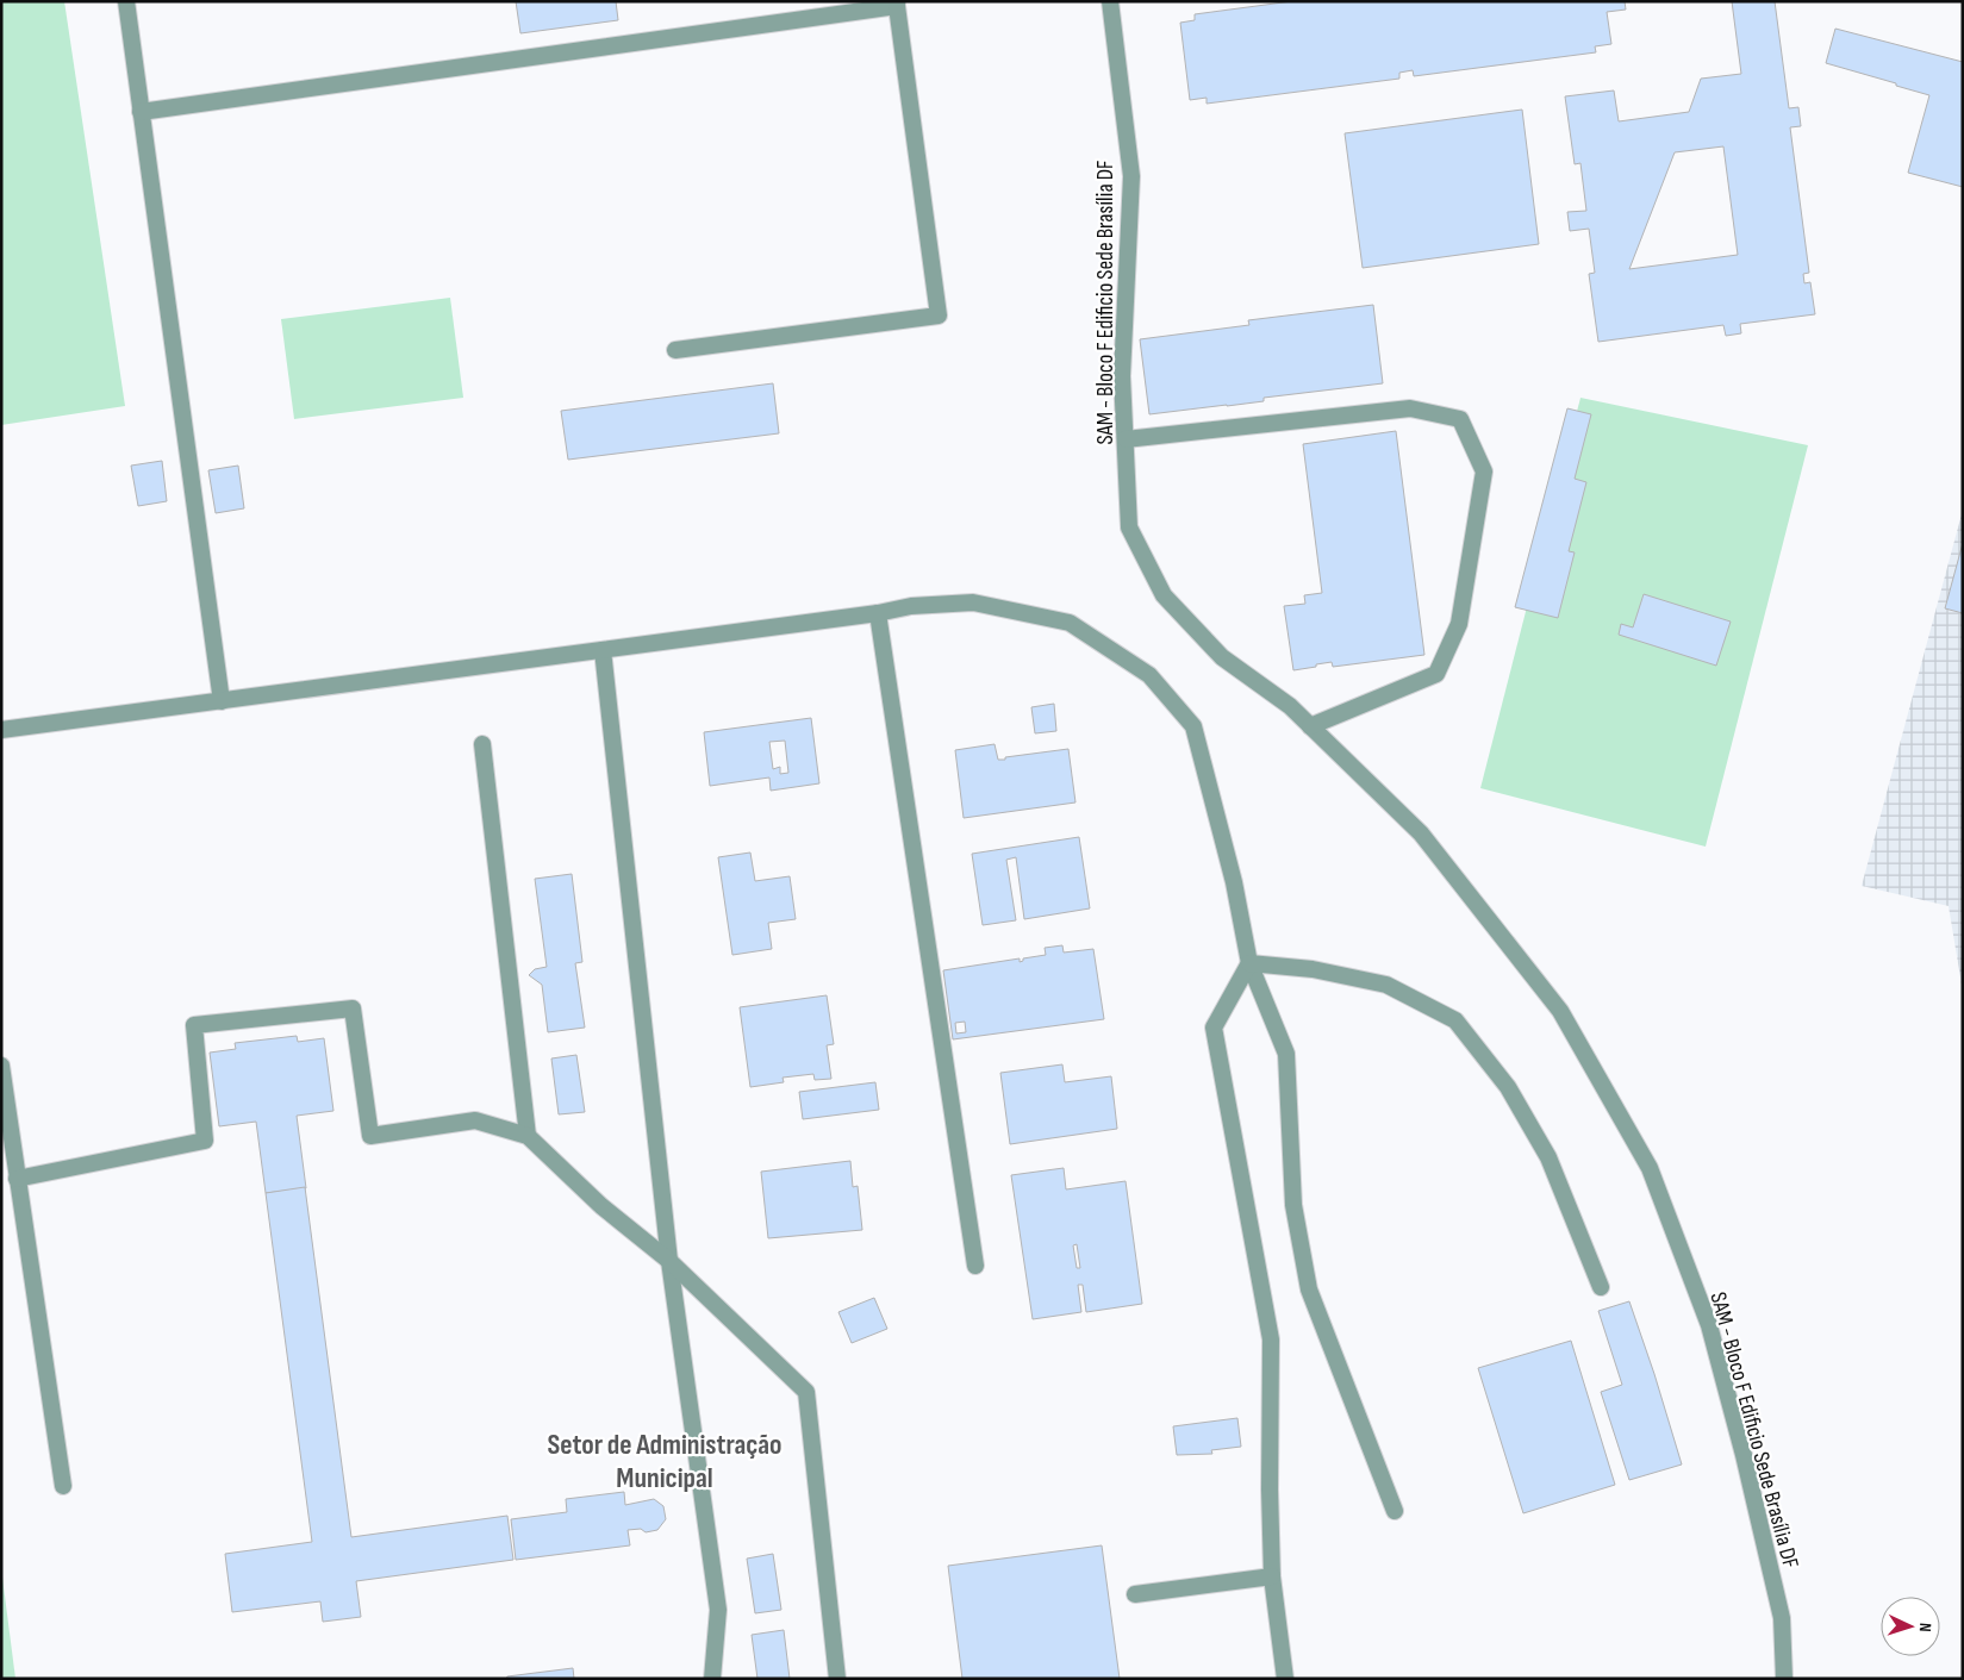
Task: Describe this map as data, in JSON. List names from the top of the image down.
{
  "streets": {
    "lane": ["SAM - Bloco F Edificio Sede Brasília DF"]
  },
  "districts": ["Setor de Administração Municipal"],
  "north": "right"
}
